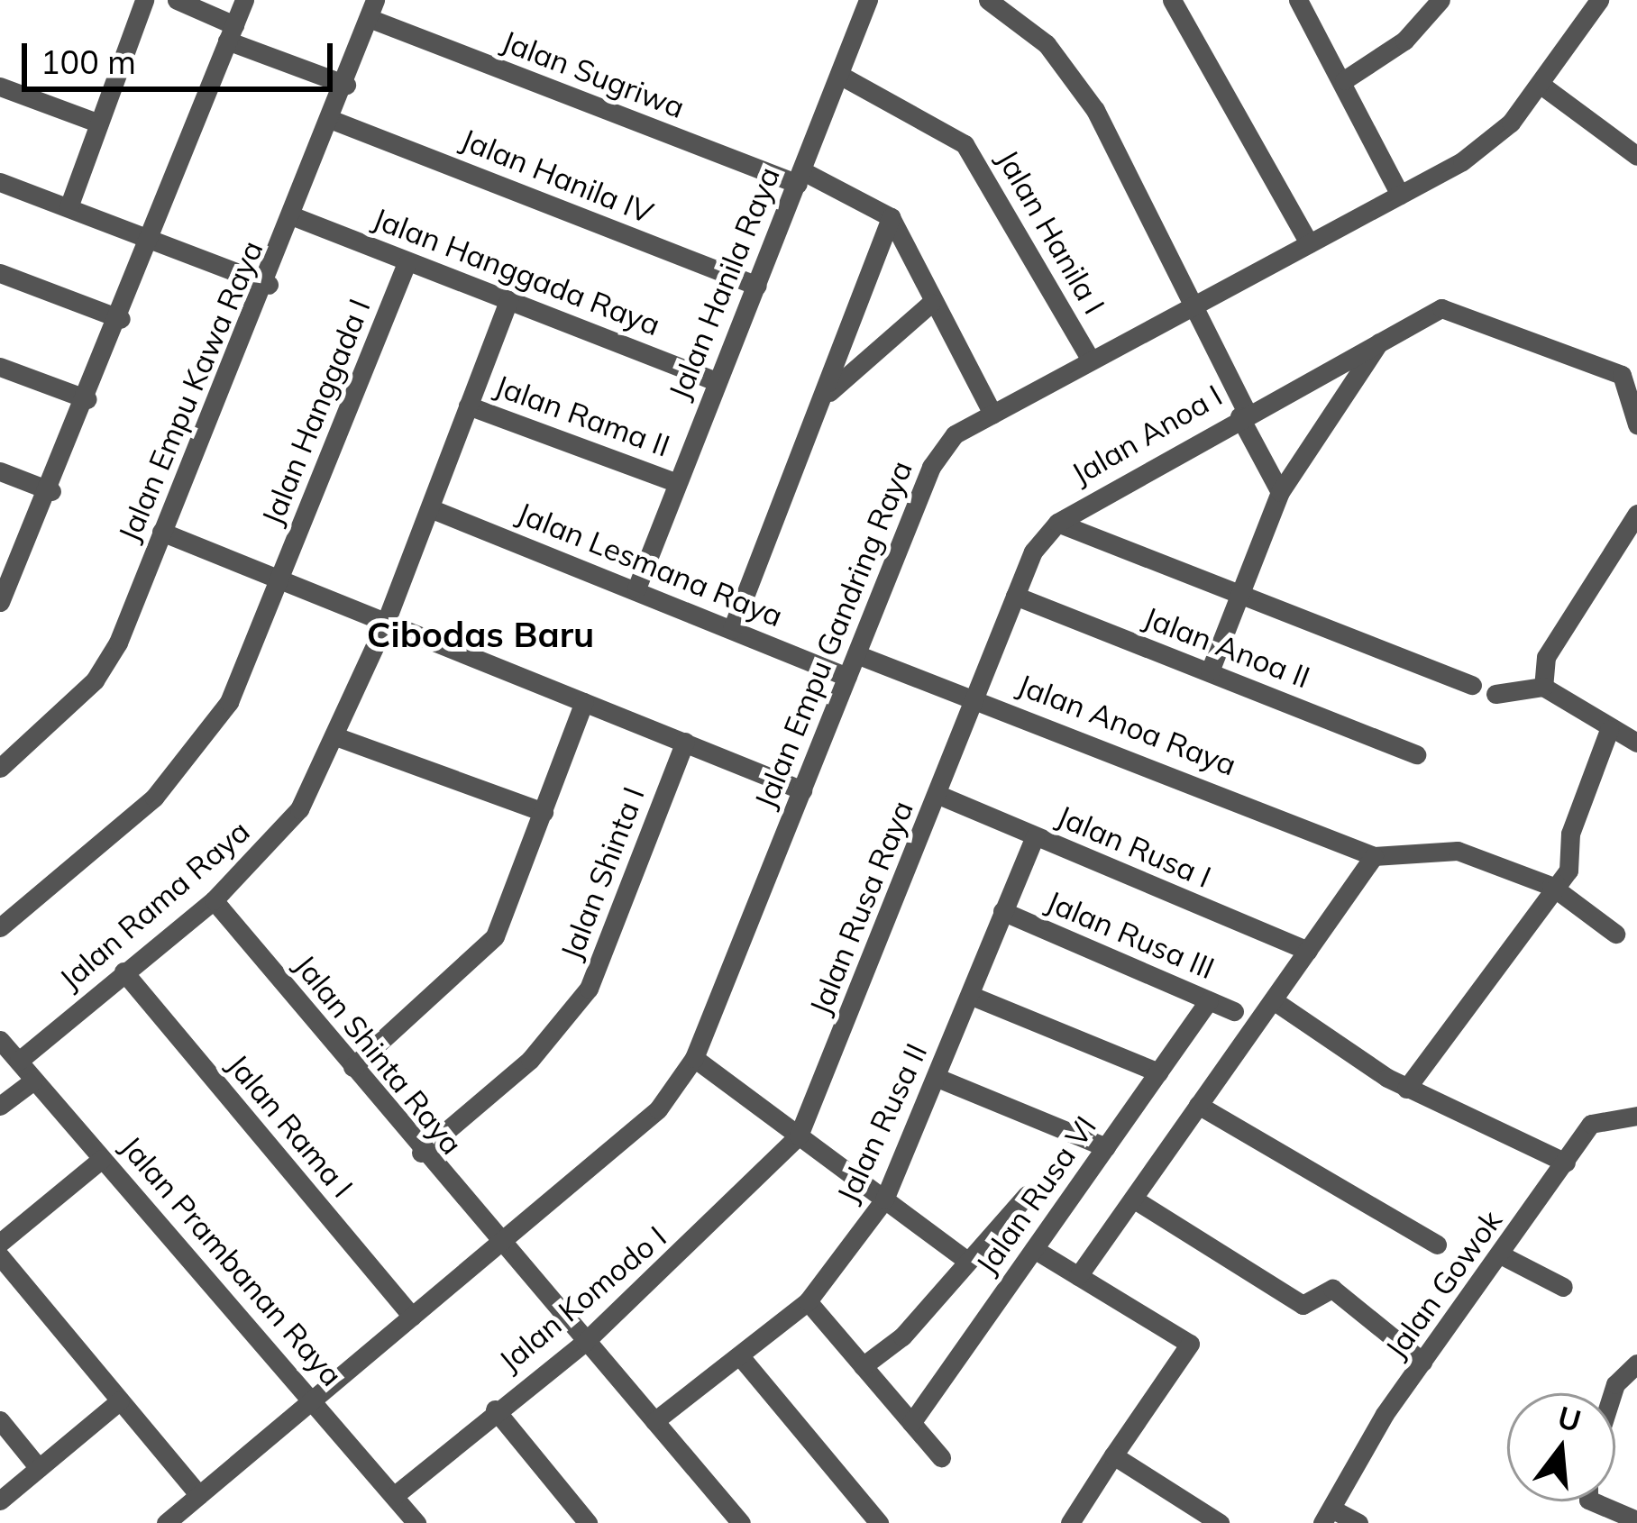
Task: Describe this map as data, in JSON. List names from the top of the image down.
{
  "streets": {
    "street": [
      "Jalan Sugriwa",
      "Jalan Hanila IV",
      "Jalan Hanila I",
      "Jalan Hanggada Raya",
      "Jalan Hanila Raya",
      "Jalan Empu Kawa Raya",
      "Jalan Hanggada I",
      "Jalan Rama II",
      "Jalan Anoa I",
      "Jalan Lesmana Raya",
      "Jalan Empu Gandring Raya",
      "Jalan Anoa II",
      "Jalan Anoa Raya",
      "Jalan Rusa I",
      "Jalan Shinta I",
      "Jalan Rama Raya",
      "Jalan Rusa Raya",
      "Jalan Rusa III",
      "Jalan Shinta Raya",
      "Jalan Rusa II",
      "Jalan Rama I",
      "Jalan Rusa VI",
      "Jalan Prambanan Raya",
      "Jalan Gowok",
      "Jalan Komodo I"
    ]
  },
  "crossings": [
    ["Jalan Sugriwa", "Jalan Hanila Raya"],
    ["Jalan Sugriwa", "Jalan Empu Kawa Raya"],
    ["Jalan Hanila IV", "Jalan Hanila Raya"],
    ["Jalan Hanila IV", "Jalan Empu Kawa Raya"],
    ["Jalan Hanila I", "Jalan Hanila Raya"],
    ["Jalan Hanila I", "Jalan Empu Gandring Raya"],
    ["Jalan Hanggada Raya", "Jalan Hanila Raya"],
    ["Jalan Hanggada Raya", "Jalan Empu Kawa Raya"],
    ["Jalan Hanggada Raya", "Jalan Hanggada I"],
    ["Jalan Hanggada Raya", "Jalan Rama Raya"],
    ["Jalan Hanila Raya", "Jalan Rama II"],
    ["Jalan Hanila Raya", "Jalan Lesmana Raya"],
    ["Jalan Rama II", "Jalan Rama Raya"],
    ["Jalan Anoa I", "Jalan Anoa II"],
    ["Jalan Anoa I", "Jalan Anoa Raya"],
    ["Jalan Anoa I", "Jalan Rusa Raya"],
    ["Jalan Lesmana Raya", "Jalan Empu Gandring Raya"],
    ["Jalan Lesmana Raya", "Jalan Rama Raya"],
    ["Jalan Empu Gandring Raya", "Jalan Anoa Raya"],
    ["Jalan Empu Gandring Raya", "Jalan Shinta Raya"],
    ["Jalan Empu Gandring Raya", "Jalan Rama I"],
    ["Jalan Empu Gandring Raya", "Jalan Prambanan Raya"],
    ["Jalan Anoa Raya", "Jalan Rusa Raya"],
    ["Jalan Rusa I", "Jalan Rusa Raya"],
    ["Jalan Rusa I", "Jalan Rusa II"],
    ["Jalan Shinta I", "Jalan Shinta Raya"],
    ["Jalan Rama Raya", "Jalan Shinta Raya"],
    ["Jalan Rama Raya", "Jalan Rama I"],
    ["Jalan Rama Raya", "Jalan Prambanan Raya"],
    ["Jalan Rusa Raya", "Jalan Komodo I"],
    ["Jalan Rusa III", "Jalan Rusa II"],
    ["Jalan Rusa III", "Jalan Rusa VI"],
    ["Jalan Shinta Raya", "Jalan Rusa II"],
    ["Jalan Shinta Raya", "Jalan Komodo I"],
    ["Jalan Prambanan Raya", "Jalan Komodo I"]
  ],
  "districts": ["Cibodas Baru"],
  "scale_bar": "100 m",
  "north": "top"
}
